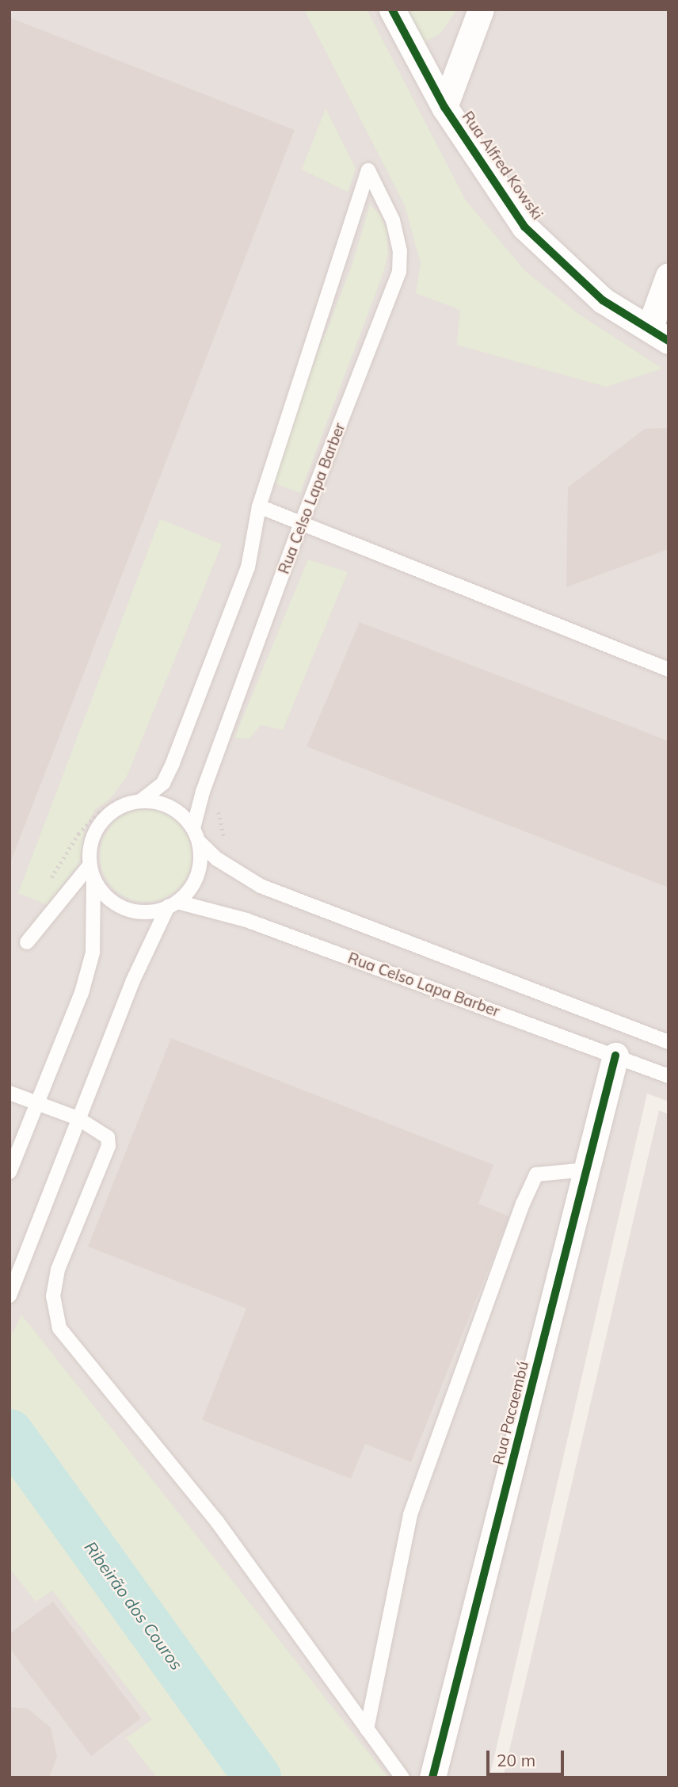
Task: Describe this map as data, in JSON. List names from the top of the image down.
{
  "streets": {
    "street": ["Rua Alfred Kowski", "Rua Pacaembú"],
    "lane": ["Rua Celso Lapa Barber"]
  },
  "crossings": [
    ["Rua Celso Lapa Barber", "Rua Pacaembú"]
  ],
  "water": ["Ribeirão dos Couros"],
  "scale_bar": "20 m"
}
